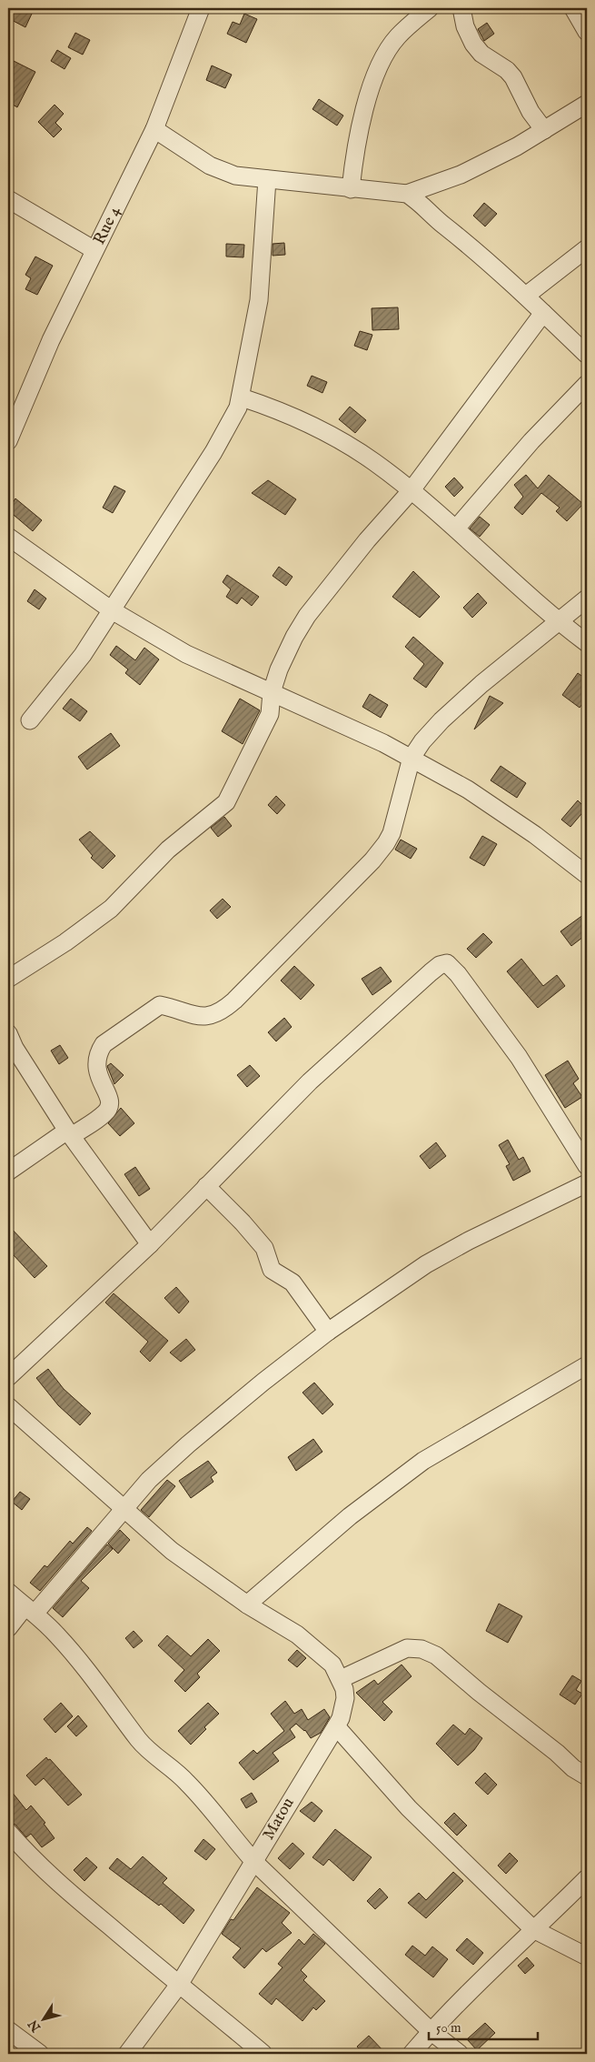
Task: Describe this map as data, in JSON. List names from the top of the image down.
{
  "streets": {
    "street": ["Rue 4", "Matou"]
  },
  "scale_bar": "50 m",
  "north": "bottom left"
}
